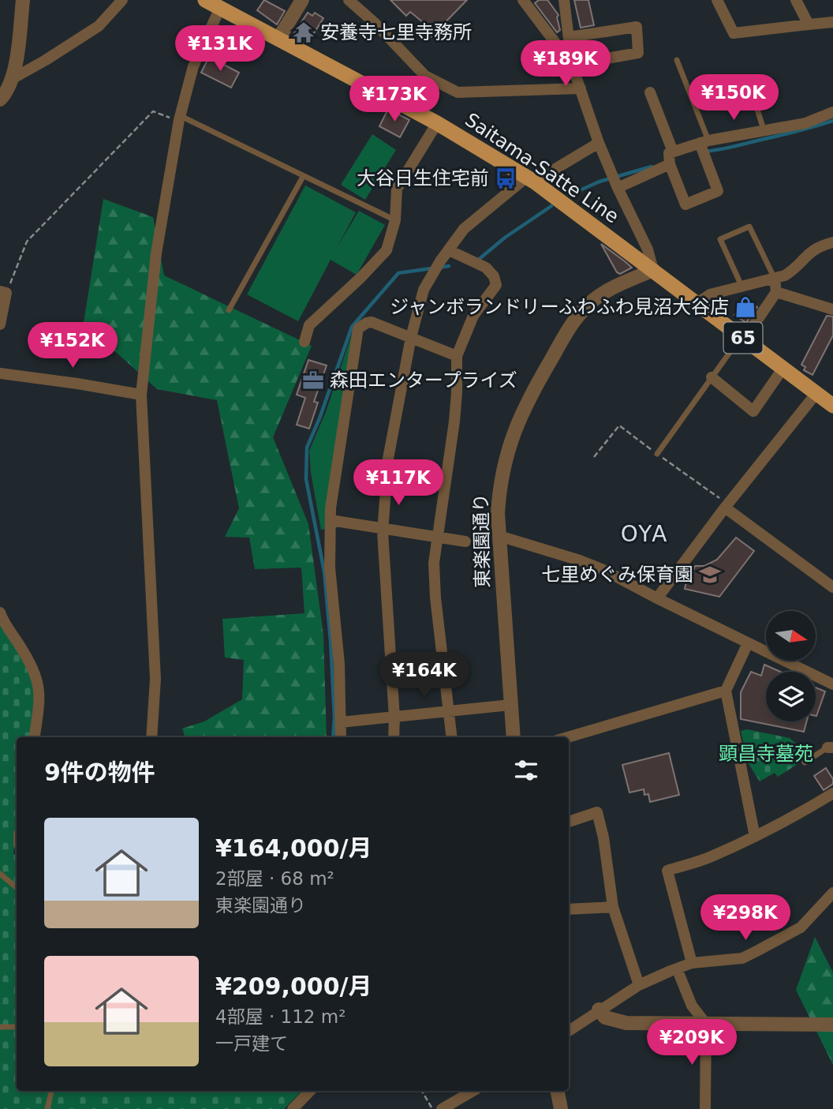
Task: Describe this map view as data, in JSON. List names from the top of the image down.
{
  "streets": {
    "main road": ["Saitama-Satte Line", "65"],
    "street": ["東楽園通り"]
  },
  "crossings": [
    ["Saitama-Satte Line", "東楽園通り"]
  ],
  "districts": ["OYA"],
  "parks": ["顕昌寺墓苑"],
  "places": {
    "temple": ["安養寺七里寺務所"],
    "bus stop": ["大谷日生住宅前"],
    "shop": ["ジャンボランドリーふわふわ見沼大谷店"],
    "office": ["森田エンタープライズ"],
    "school or university": ["七里めぐみ保育園"]
  },
  "north": "right",
  "page": {
    "price": [
      "¥131K",
      "¥189K",
      "¥150K",
      "¥173K",
      "¥152K",
      "¥117K",
      "¥164K",
      "¥298K",
      "¥209K"
    ],
    "heading": "9件の物件",
    "list": [
      {
        "name": "¥164,000/月",
        "note": "2部屋 · 68 m² · 東楽園通り"
      },
      {
        "name": "¥209,000/月",
        "note": "4部屋 · 112 m² · 一戸建て"
      }
    ]
  }
}
